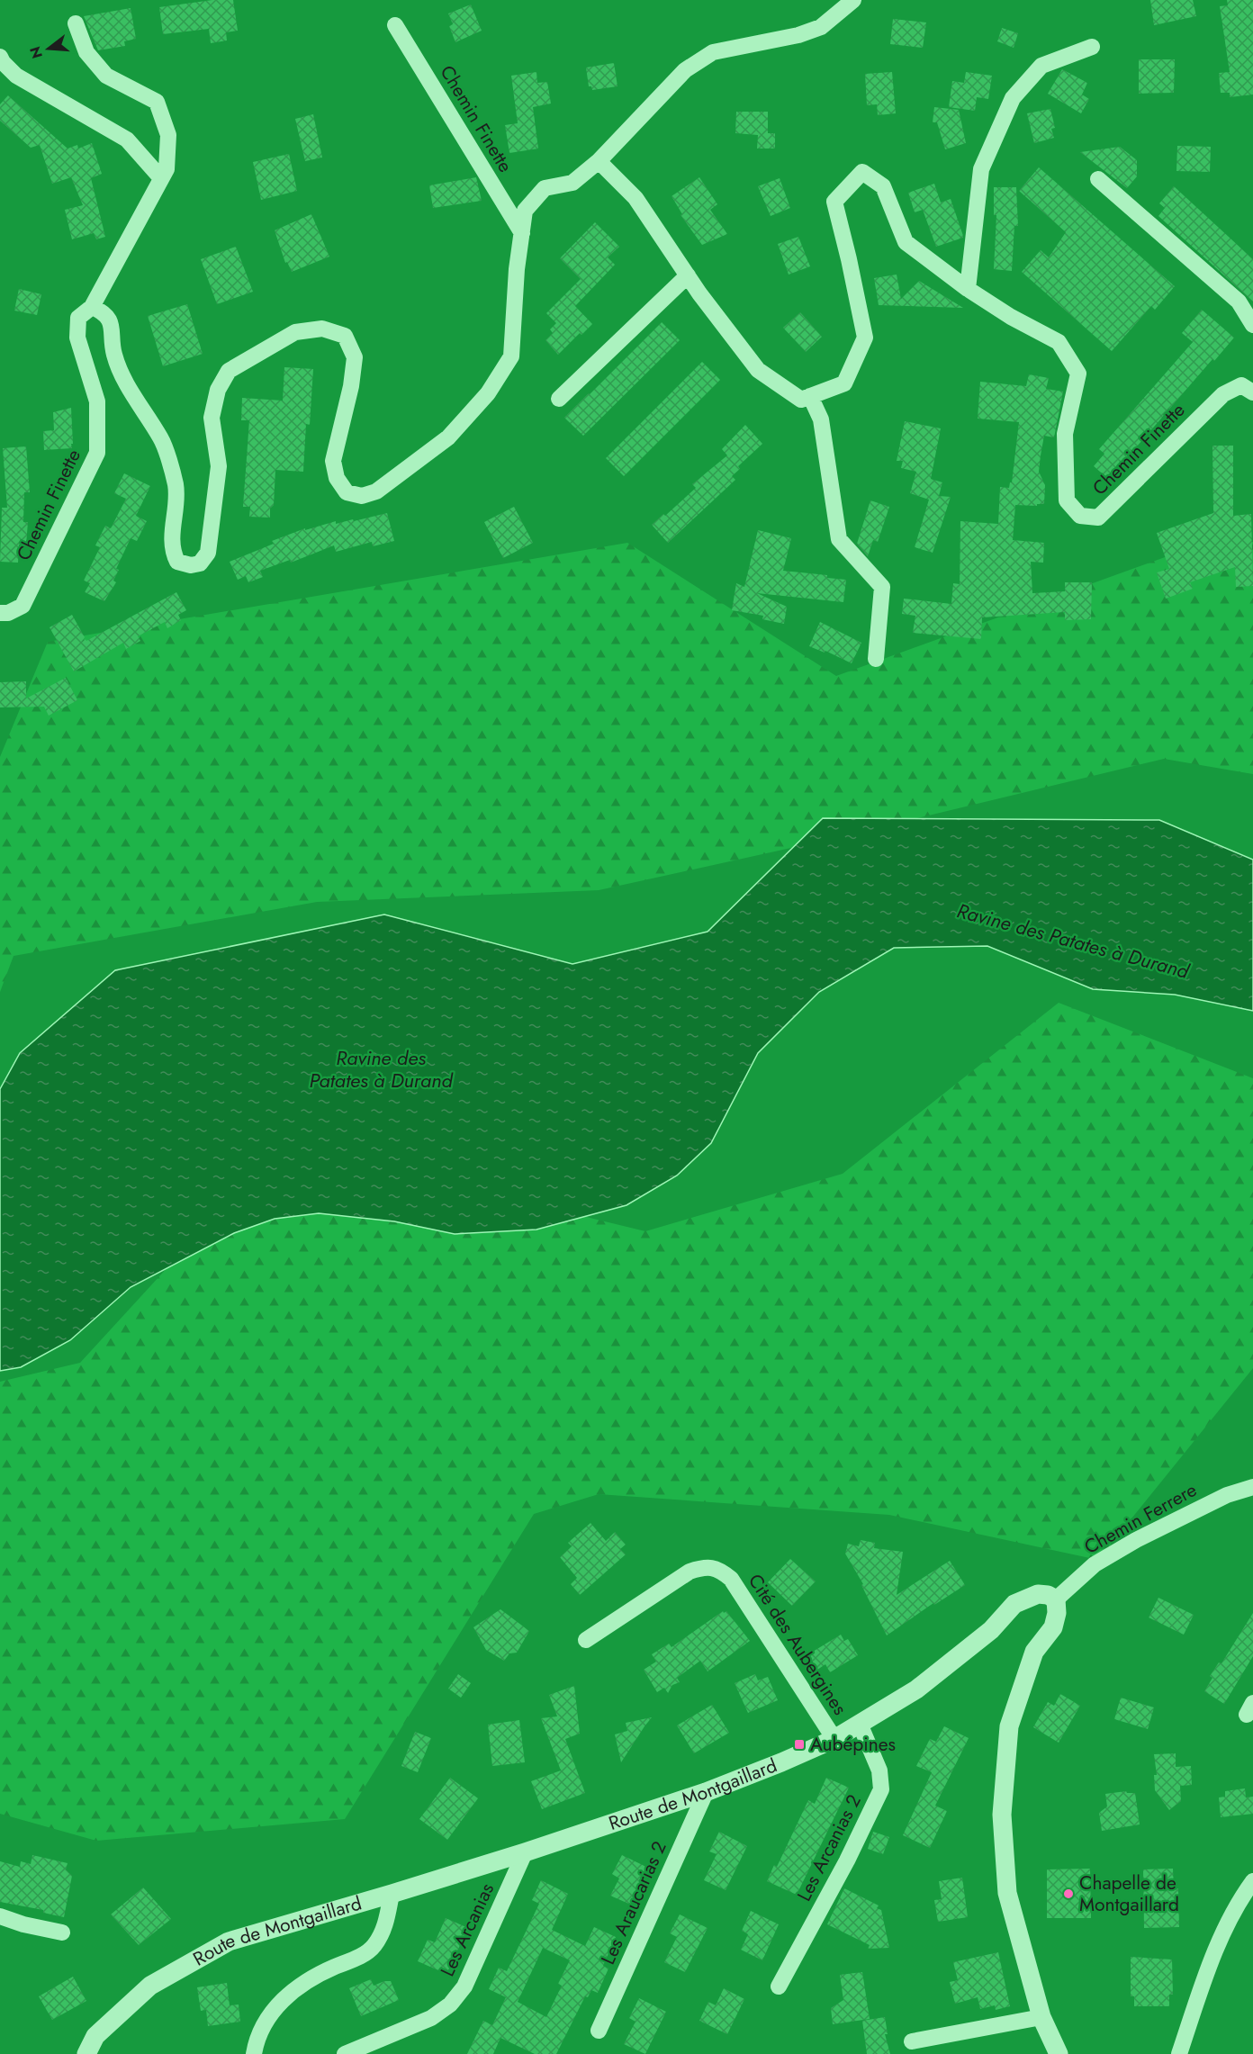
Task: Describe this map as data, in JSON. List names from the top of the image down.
{
  "streets": {
    "street": [
      "Chemin Finette",
      "Chemin Ferrere",
      "Cité des Aubergines",
      "Route de Montgaillard",
      "Les Arcanias 2",
      "Les Araucarias 2",
      "Les Arcanias"
    ]
  },
  "crossings": [
    ["Chemin Ferrere", "Route de Montgaillard"],
    ["Cité des Aubergines", "Route de Montgaillard"],
    ["Route de Montgaillard", "Les Arcanias 2"],
    ["Route de Montgaillard", "Les Araucarias 2"],
    ["Route de Montgaillard", "Les Arcanias"]
  ],
  "water": ["Ravine des Patates à Durand"],
  "places": {
    "transit": ["Aubépines"],
    "other": ["Chapelle de Montgaillard"]
  },
  "north": "left"
}
